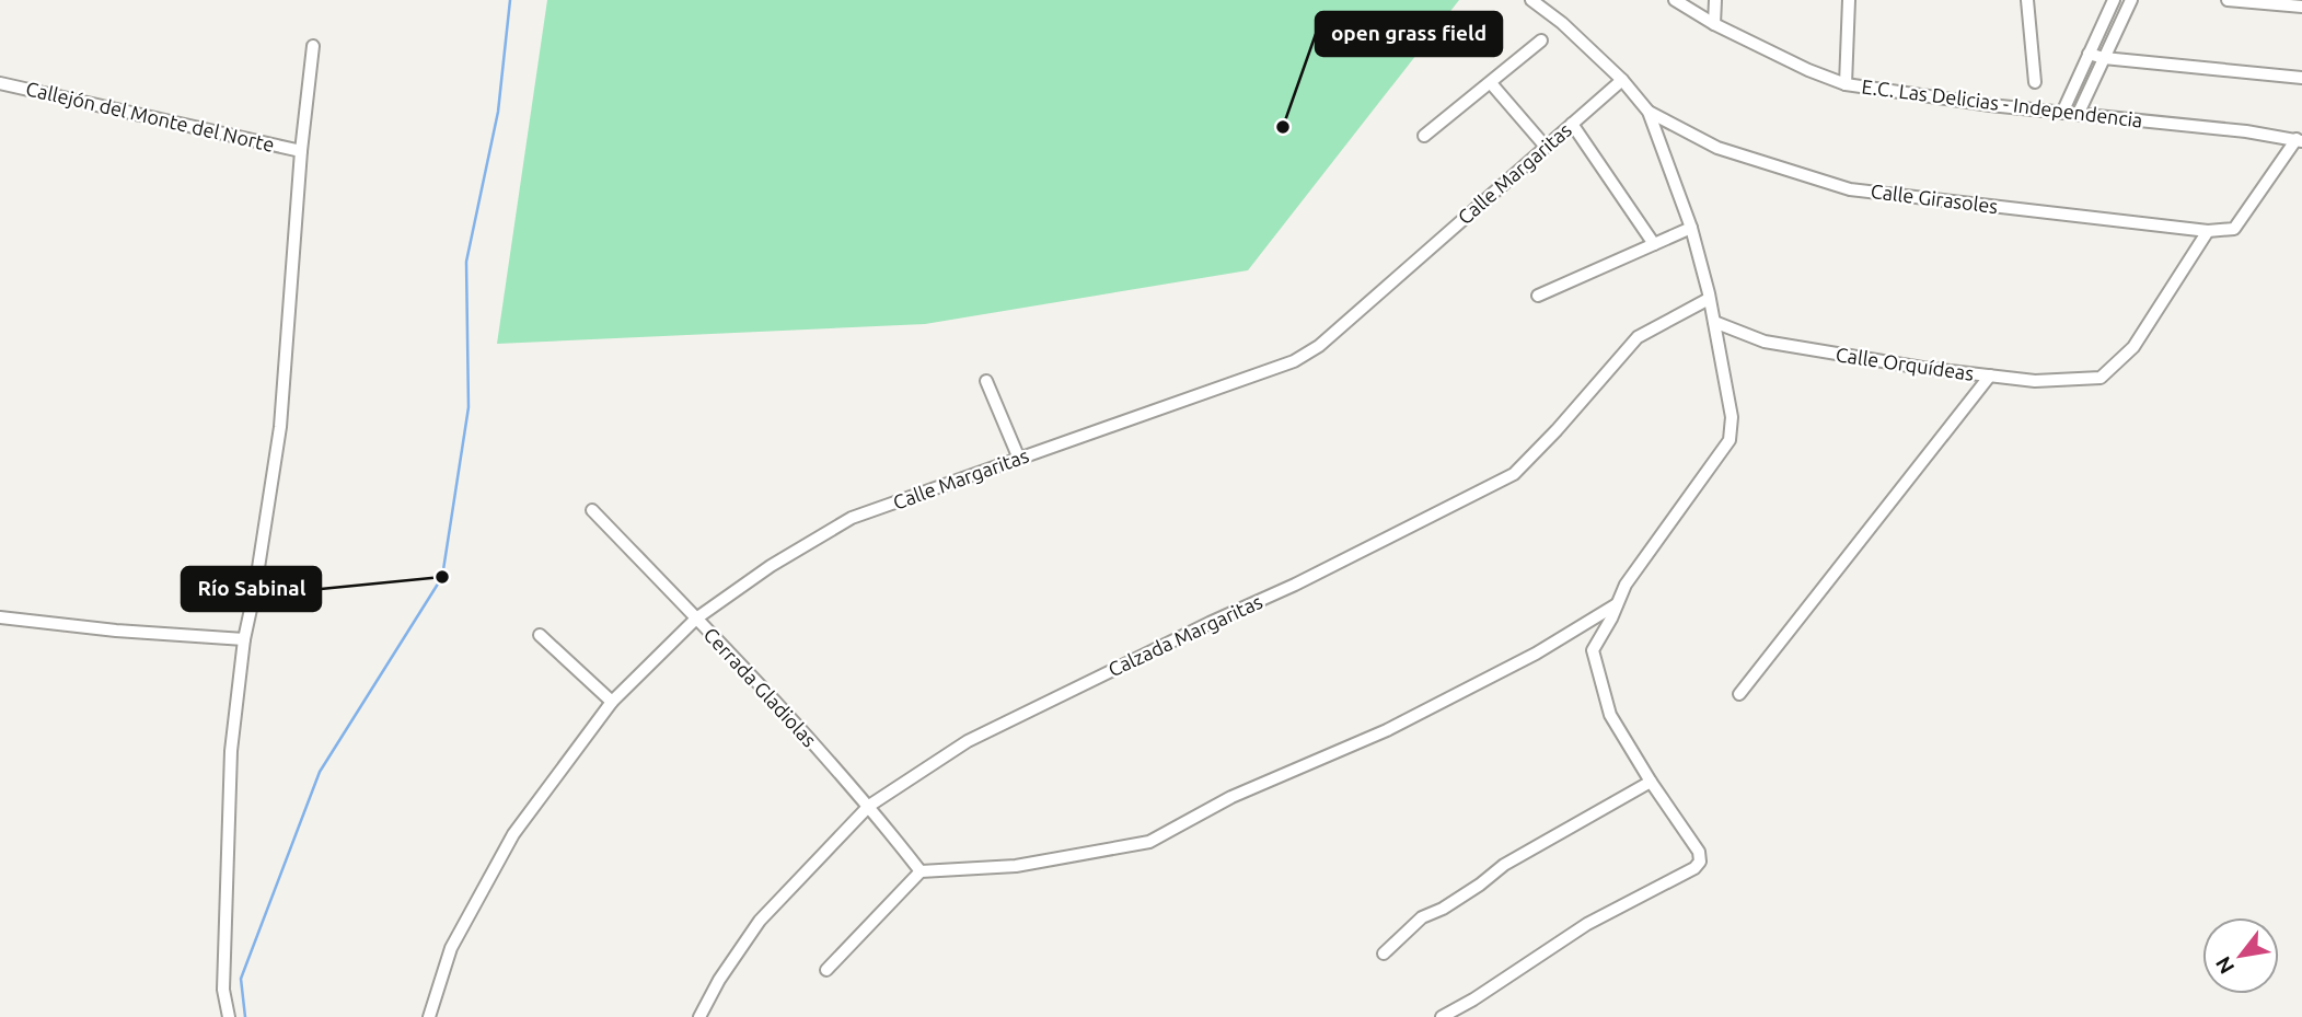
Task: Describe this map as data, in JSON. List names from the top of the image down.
{
  "streets": {
    "street": [
      "E.C. Las Delicias - Independencia",
      "Callejón del Monte del Norte",
      "Calle Margaritas",
      "Calle Girasoles",
      "Calle Orquídeas",
      "Calzada Margaritas",
      "Cerrada Gladiolas"
    ]
  },
  "crossings": [
    ["E.C. Las Delicias - Independencia", "Calle Girasoles"],
    ["Calle Margaritas", "Cerrada Gladiolas"],
    ["Calle Girasoles", "Calle Orquídeas"],
    ["Calzada Margaritas", "Cerrada Gladiolas"]
  ],
  "places": ["open grass field", "Río Sabinal"],
  "north": "bottom left"
}
